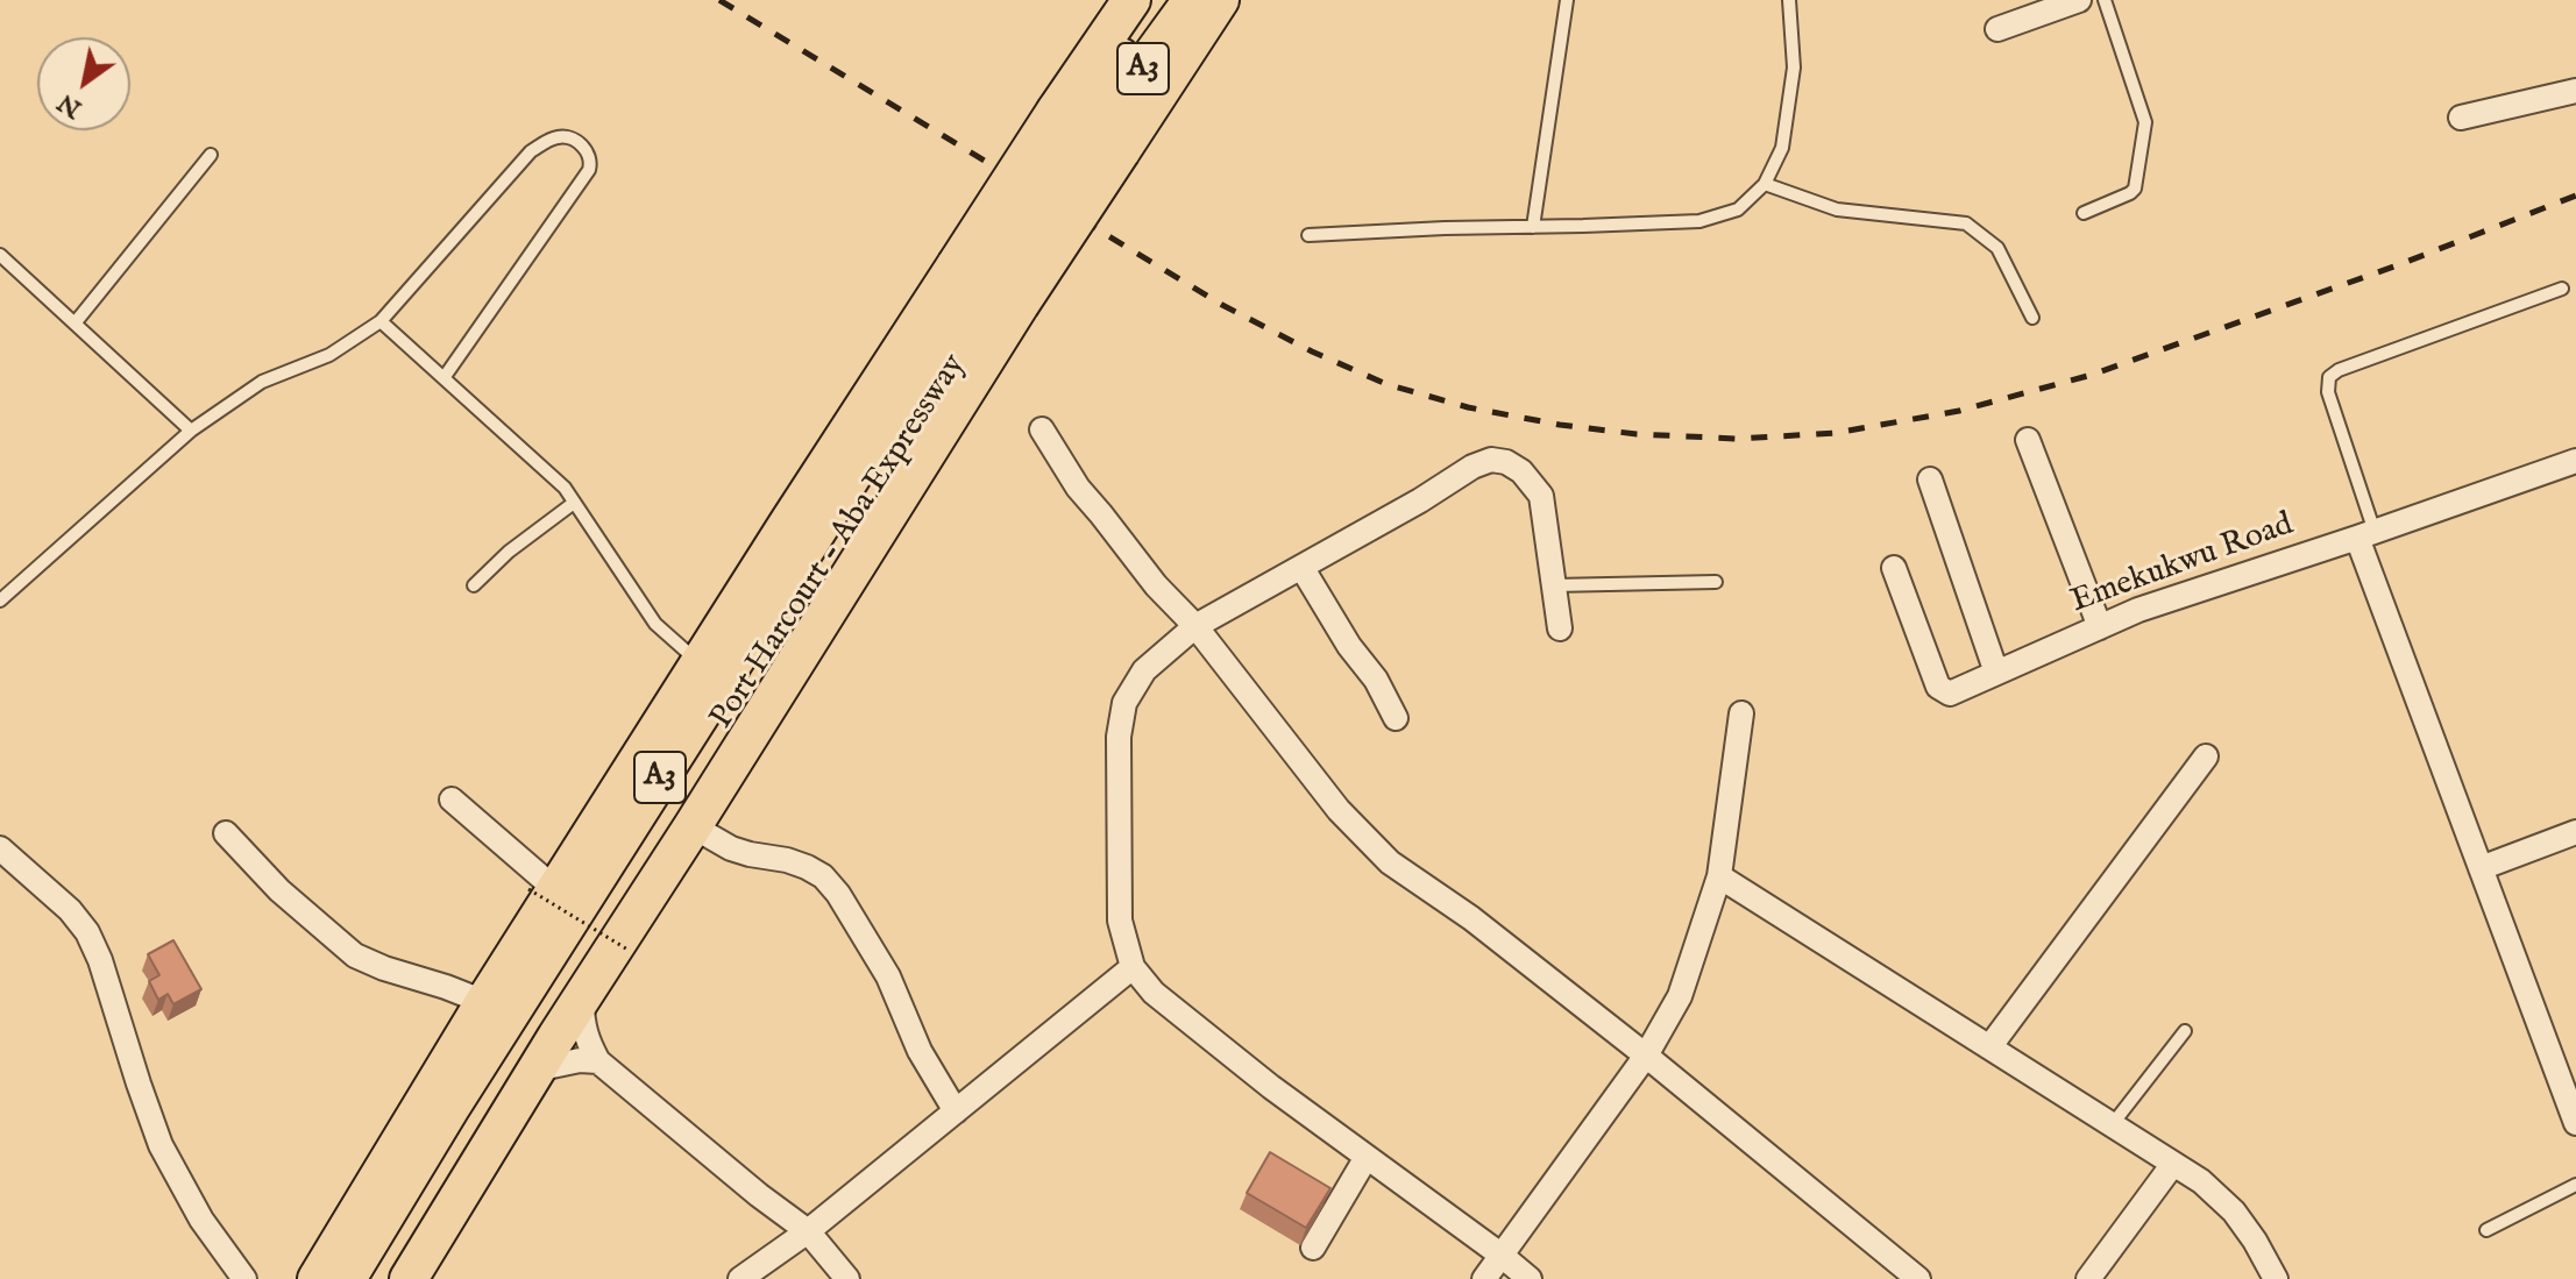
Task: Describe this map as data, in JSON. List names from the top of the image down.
{
  "streets": {
    "main road": ["A3", "Port Harcourt - Aba Expressway"],
    "street": ["Emekukwu Road"]
  },
  "north": "bottom left"
}
